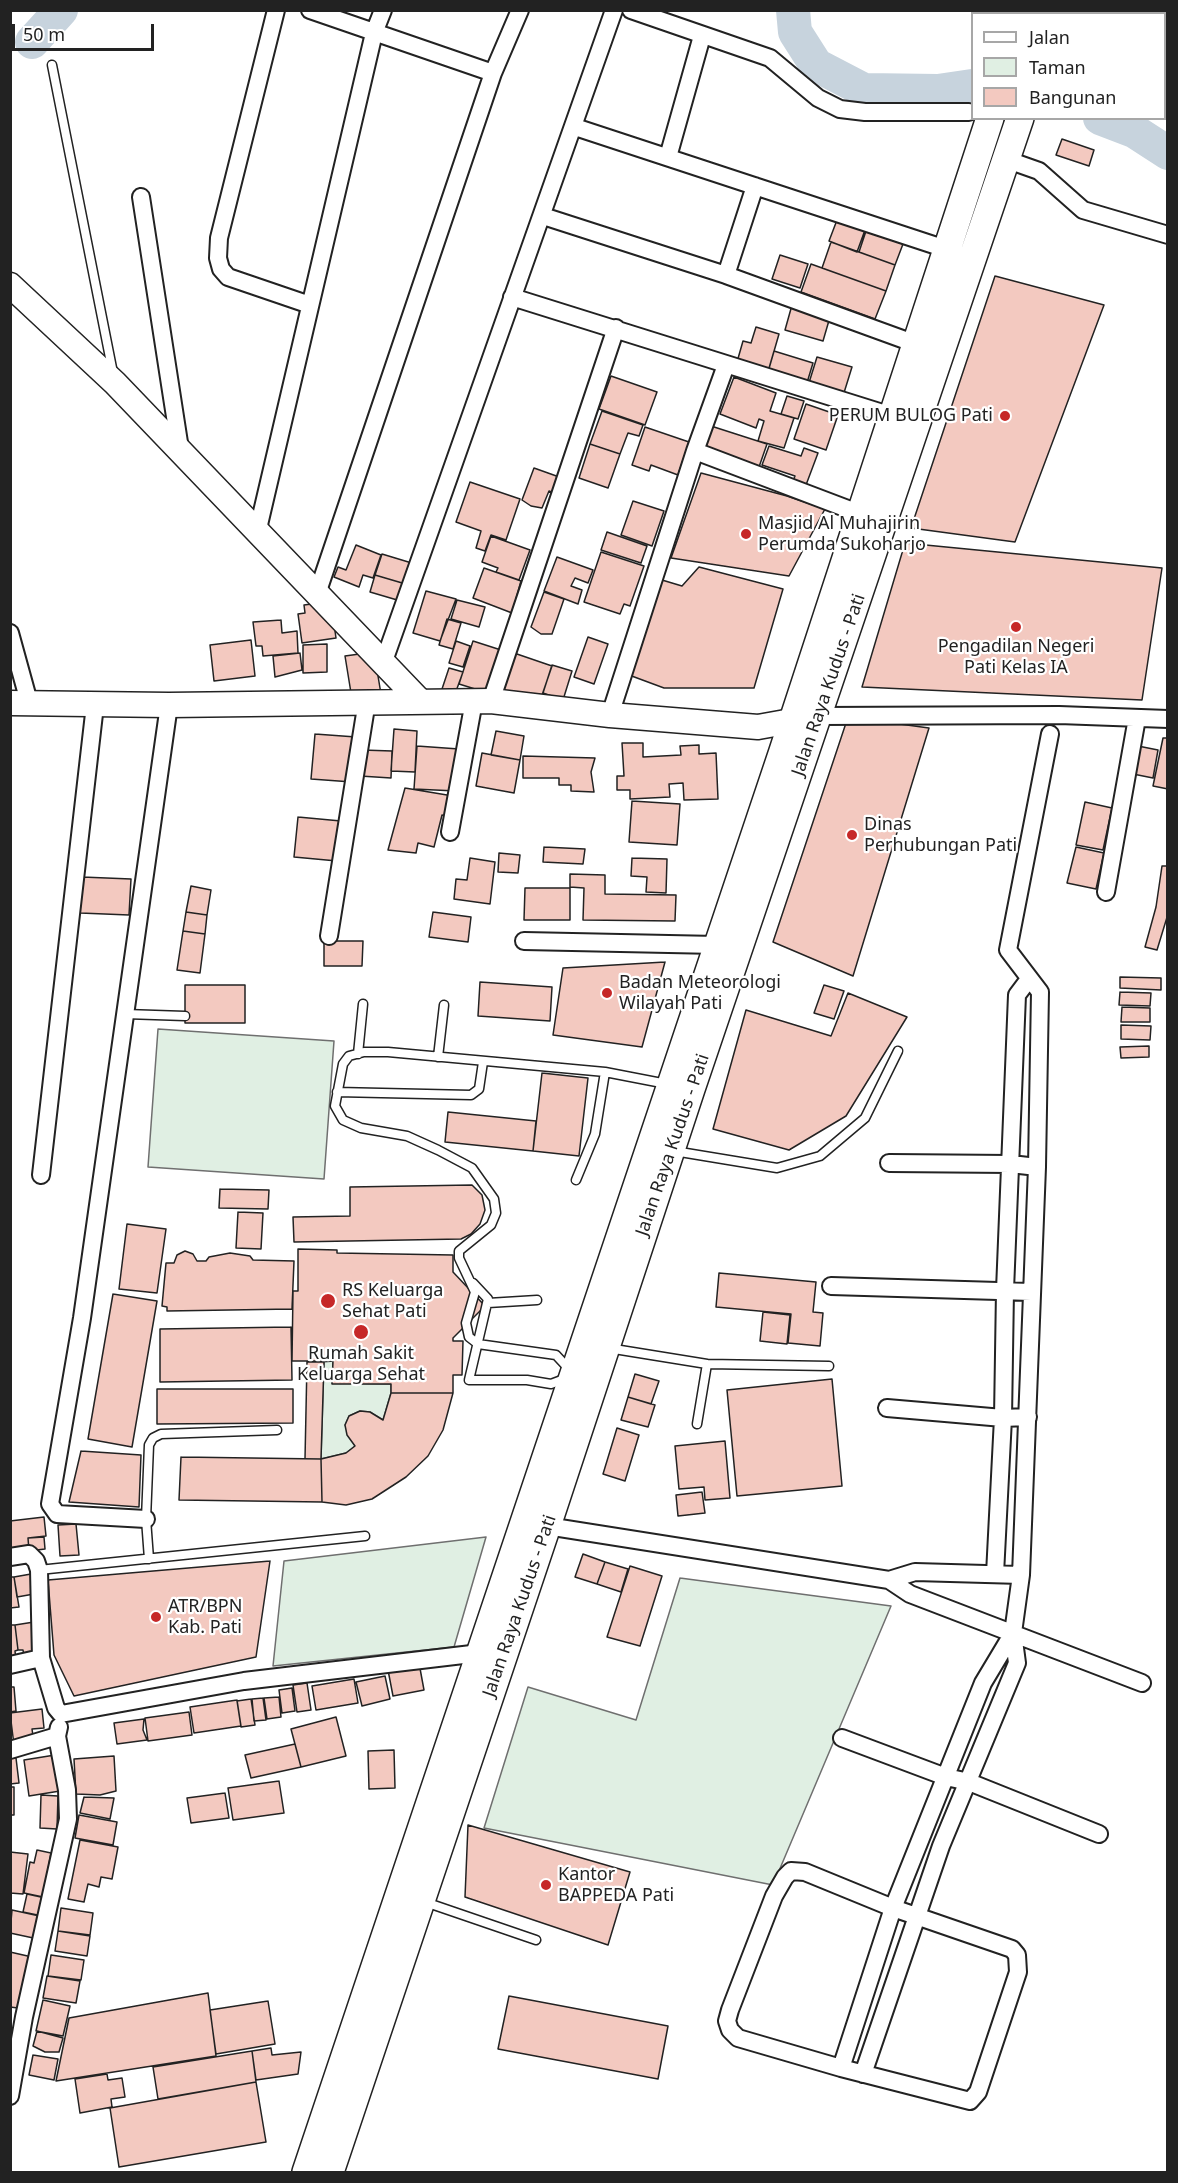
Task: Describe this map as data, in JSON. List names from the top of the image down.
{
  "streets": {
    "main road": ["Jalan Raya Kudus - Pati"]
  },
  "places": [
    "PERUM BULOG Pati",
    "Masjid Al Muhajirin Perumda Sukoharjo",
    "Pengadilan Negeri Pati Kelas IA",
    "Dinas Perhubungan Pati",
    "Badan Meteorologi Wilayah Pati",
    "RS Keluarga Sehat Pati",
    "Rumah Sakit Keluarga Sehat",
    "ATR/BPN Kab. Pati",
    "Kantor BAPPEDA Pati"
  ],
  "legend": ["Jalan", "Taman", "Bangunan"],
  "scale_bar": "50 m"
}
